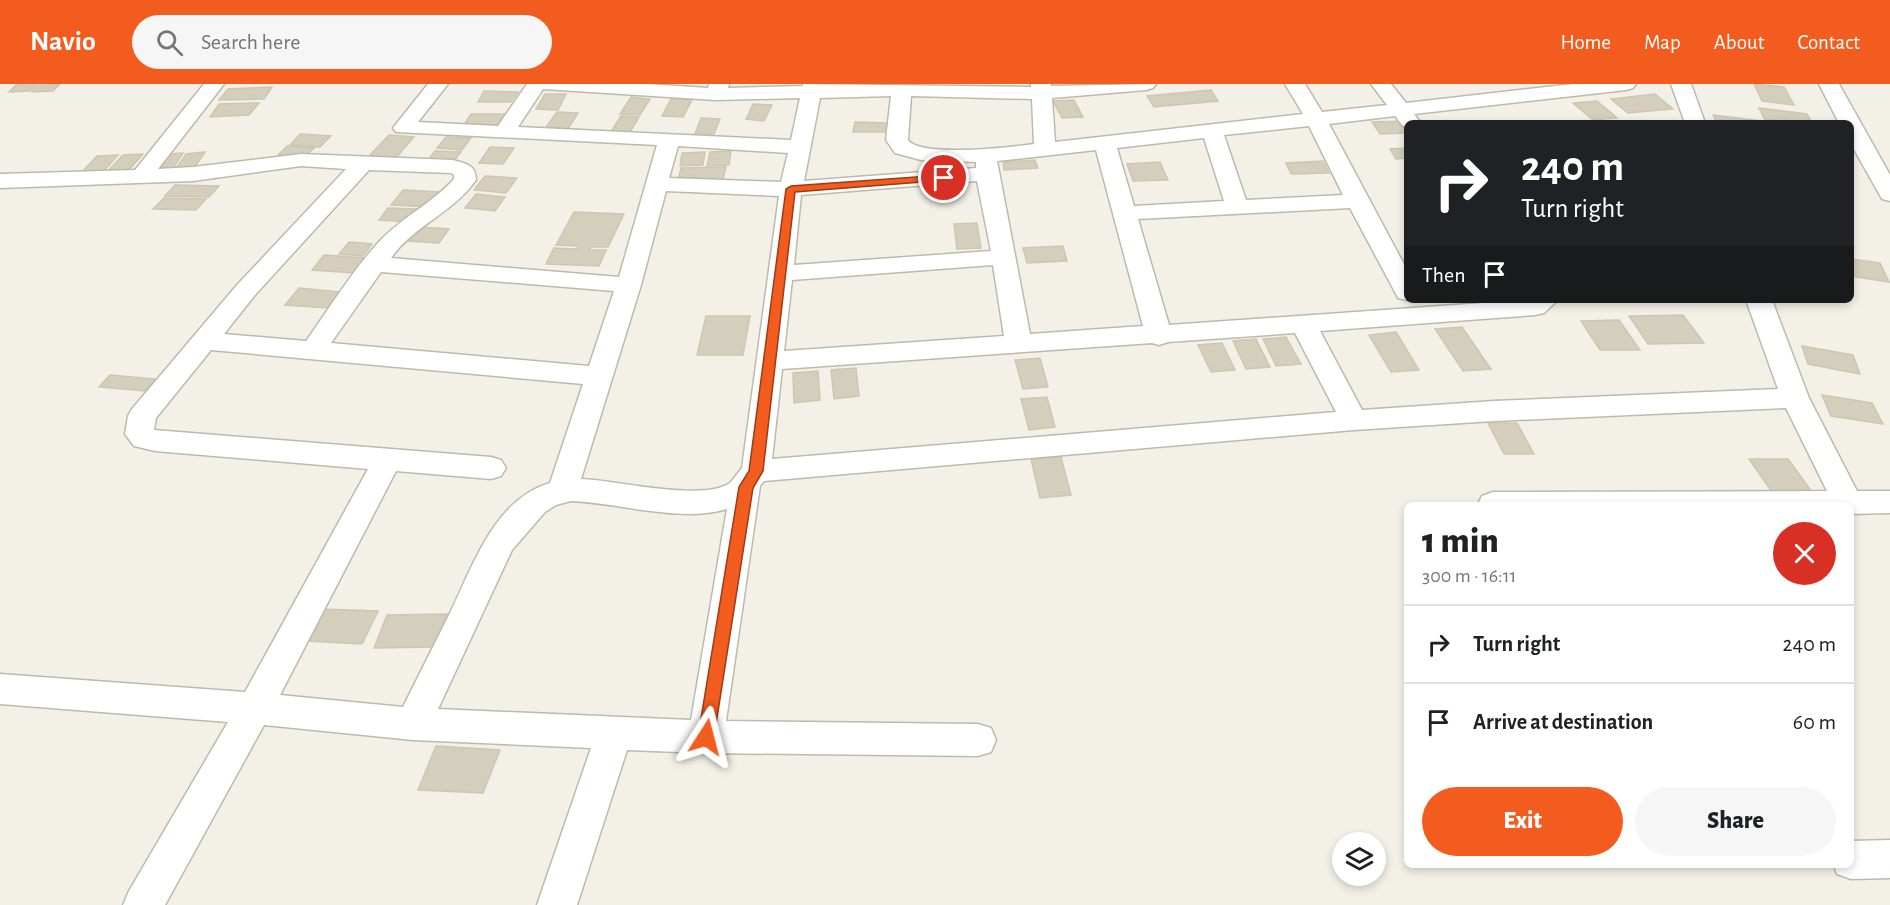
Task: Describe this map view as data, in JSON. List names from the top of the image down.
{
  "page": {
    "header": "Navio",
    "search": "Search here",
    "nav": [
      "Home",
      "Map",
      "About",
      "Contact"
    ],
    "turn": ["240 m", "Turn right"],
    "then": "Then",
    "heading": ["1 min", "300 m · 16:11"],
    "list": [
      {
        "name": "Turn right",
        "value": "240 m"
      },
      {
        "name": "Arrive at destination",
        "value": "60 m"
      }
    ],
    "buttons": ["Exit", "Share"]
  }
}
